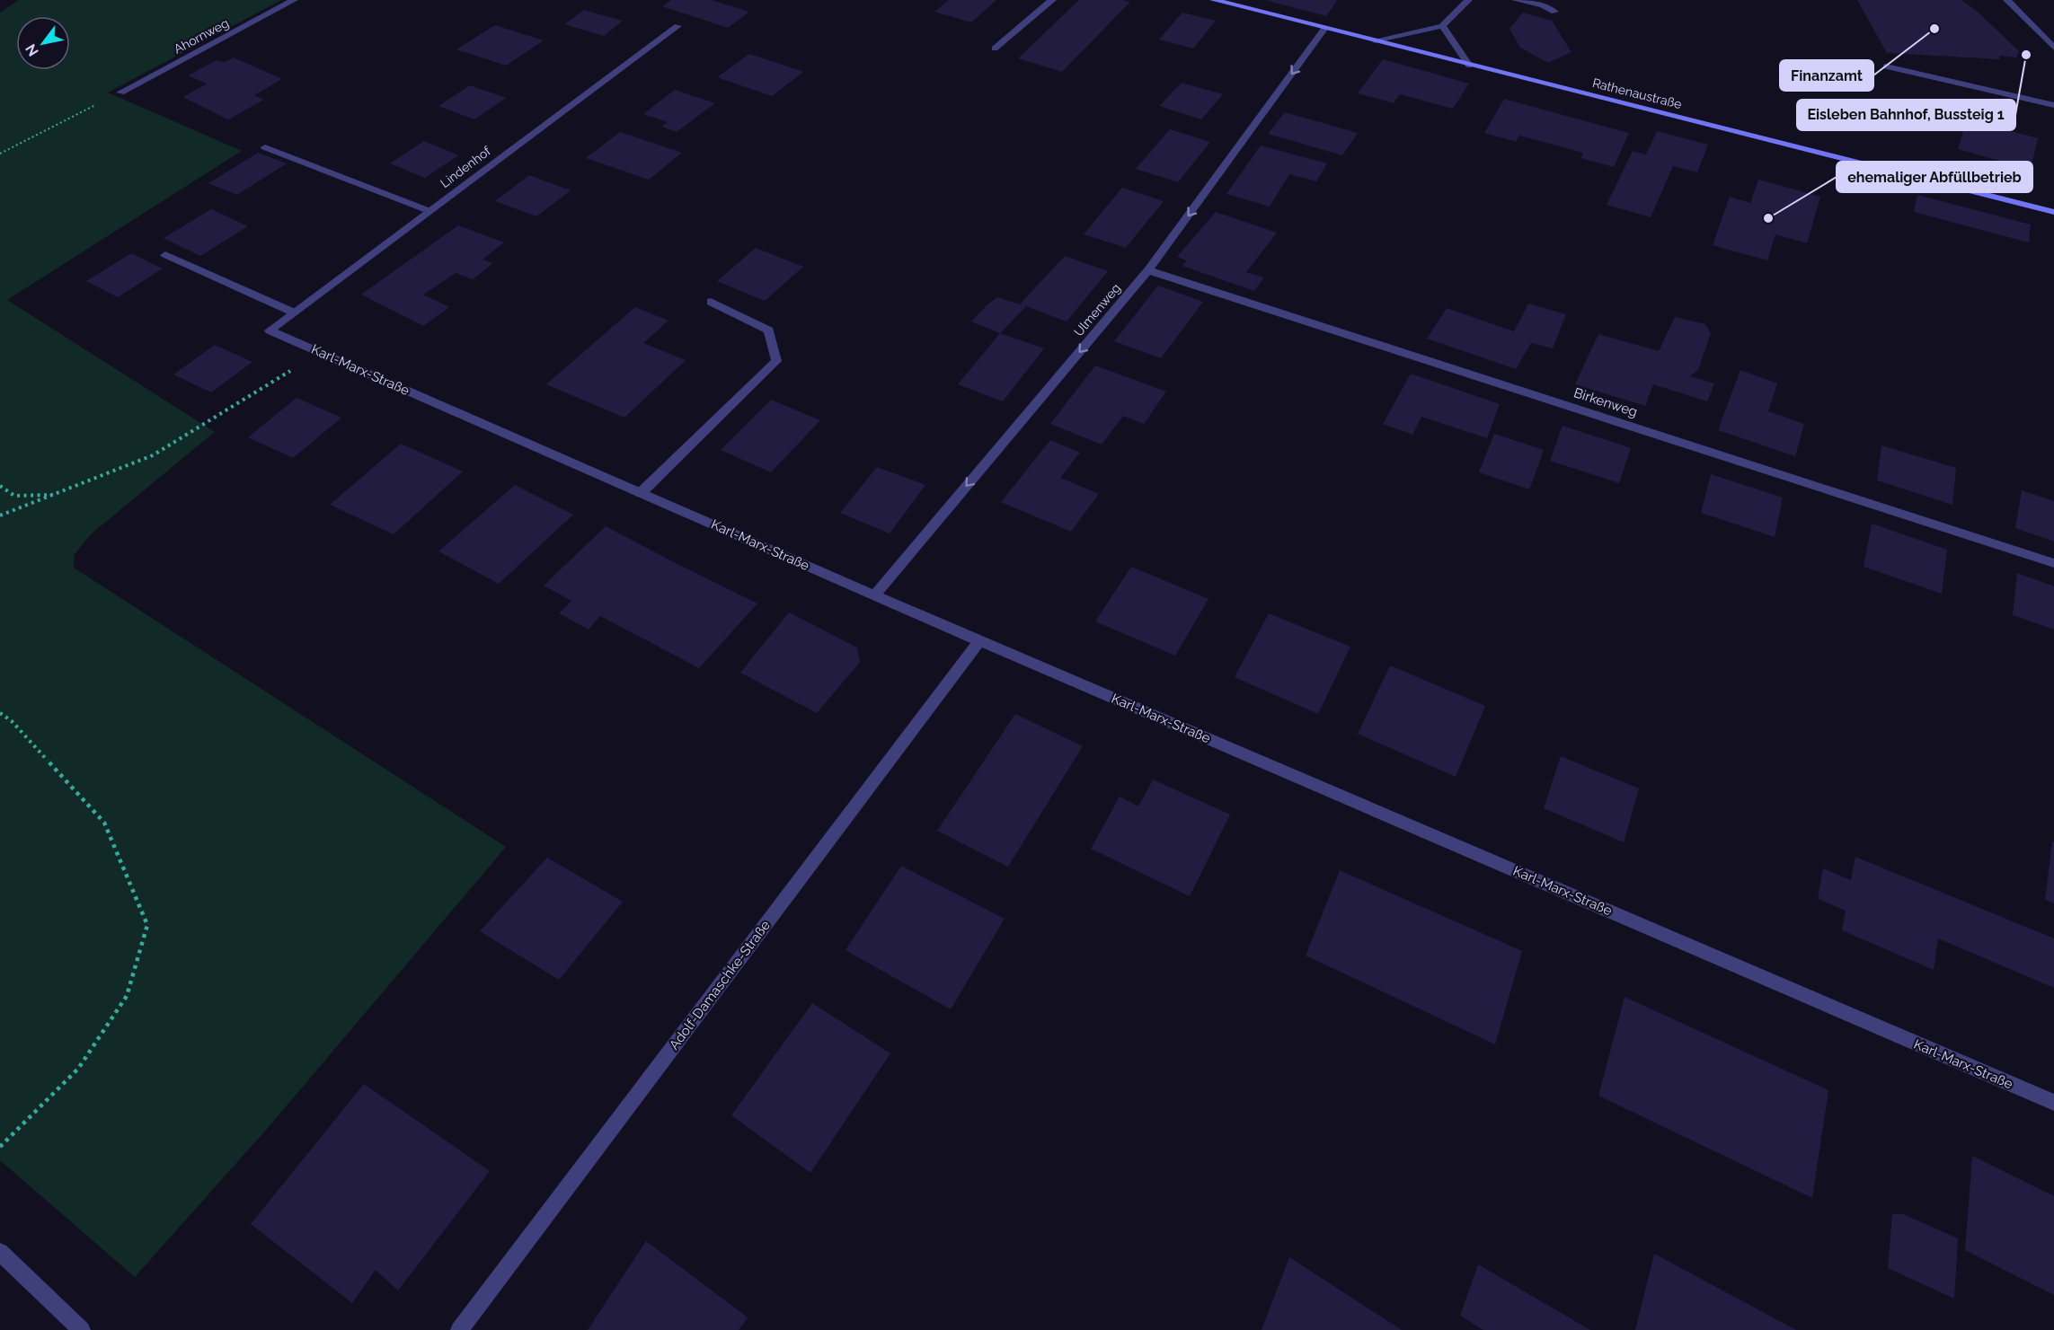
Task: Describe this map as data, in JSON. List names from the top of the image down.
{
  "streets": {
    "main road": ["Rathenaustraße"],
    "street": [
      "Ahornweg",
      "Lindenhof",
      "Ulmenweg",
      "Karl-Marx-Straße",
      "Birkenweg",
      "Adolf-Damaschke-Straße"
    ]
  },
  "crossings": [
    ["Rathenaustraße", "Ulmenweg"],
    ["Lindenhof", "Karl-Marx-Straße"],
    ["Ulmenweg", "Karl-Marx-Straße"],
    ["Ulmenweg", "Birkenweg"],
    ["Karl-Marx-Straße", "Adolf-Damaschke-Straße"]
  ],
  "one_way": ["Ulmenweg"],
  "places": ["Finanzamt", "Eisleben Bahnhof, Bussteig 1", "ehemaliger Abfüllbetrieb"],
  "north": "bottom left"
}
